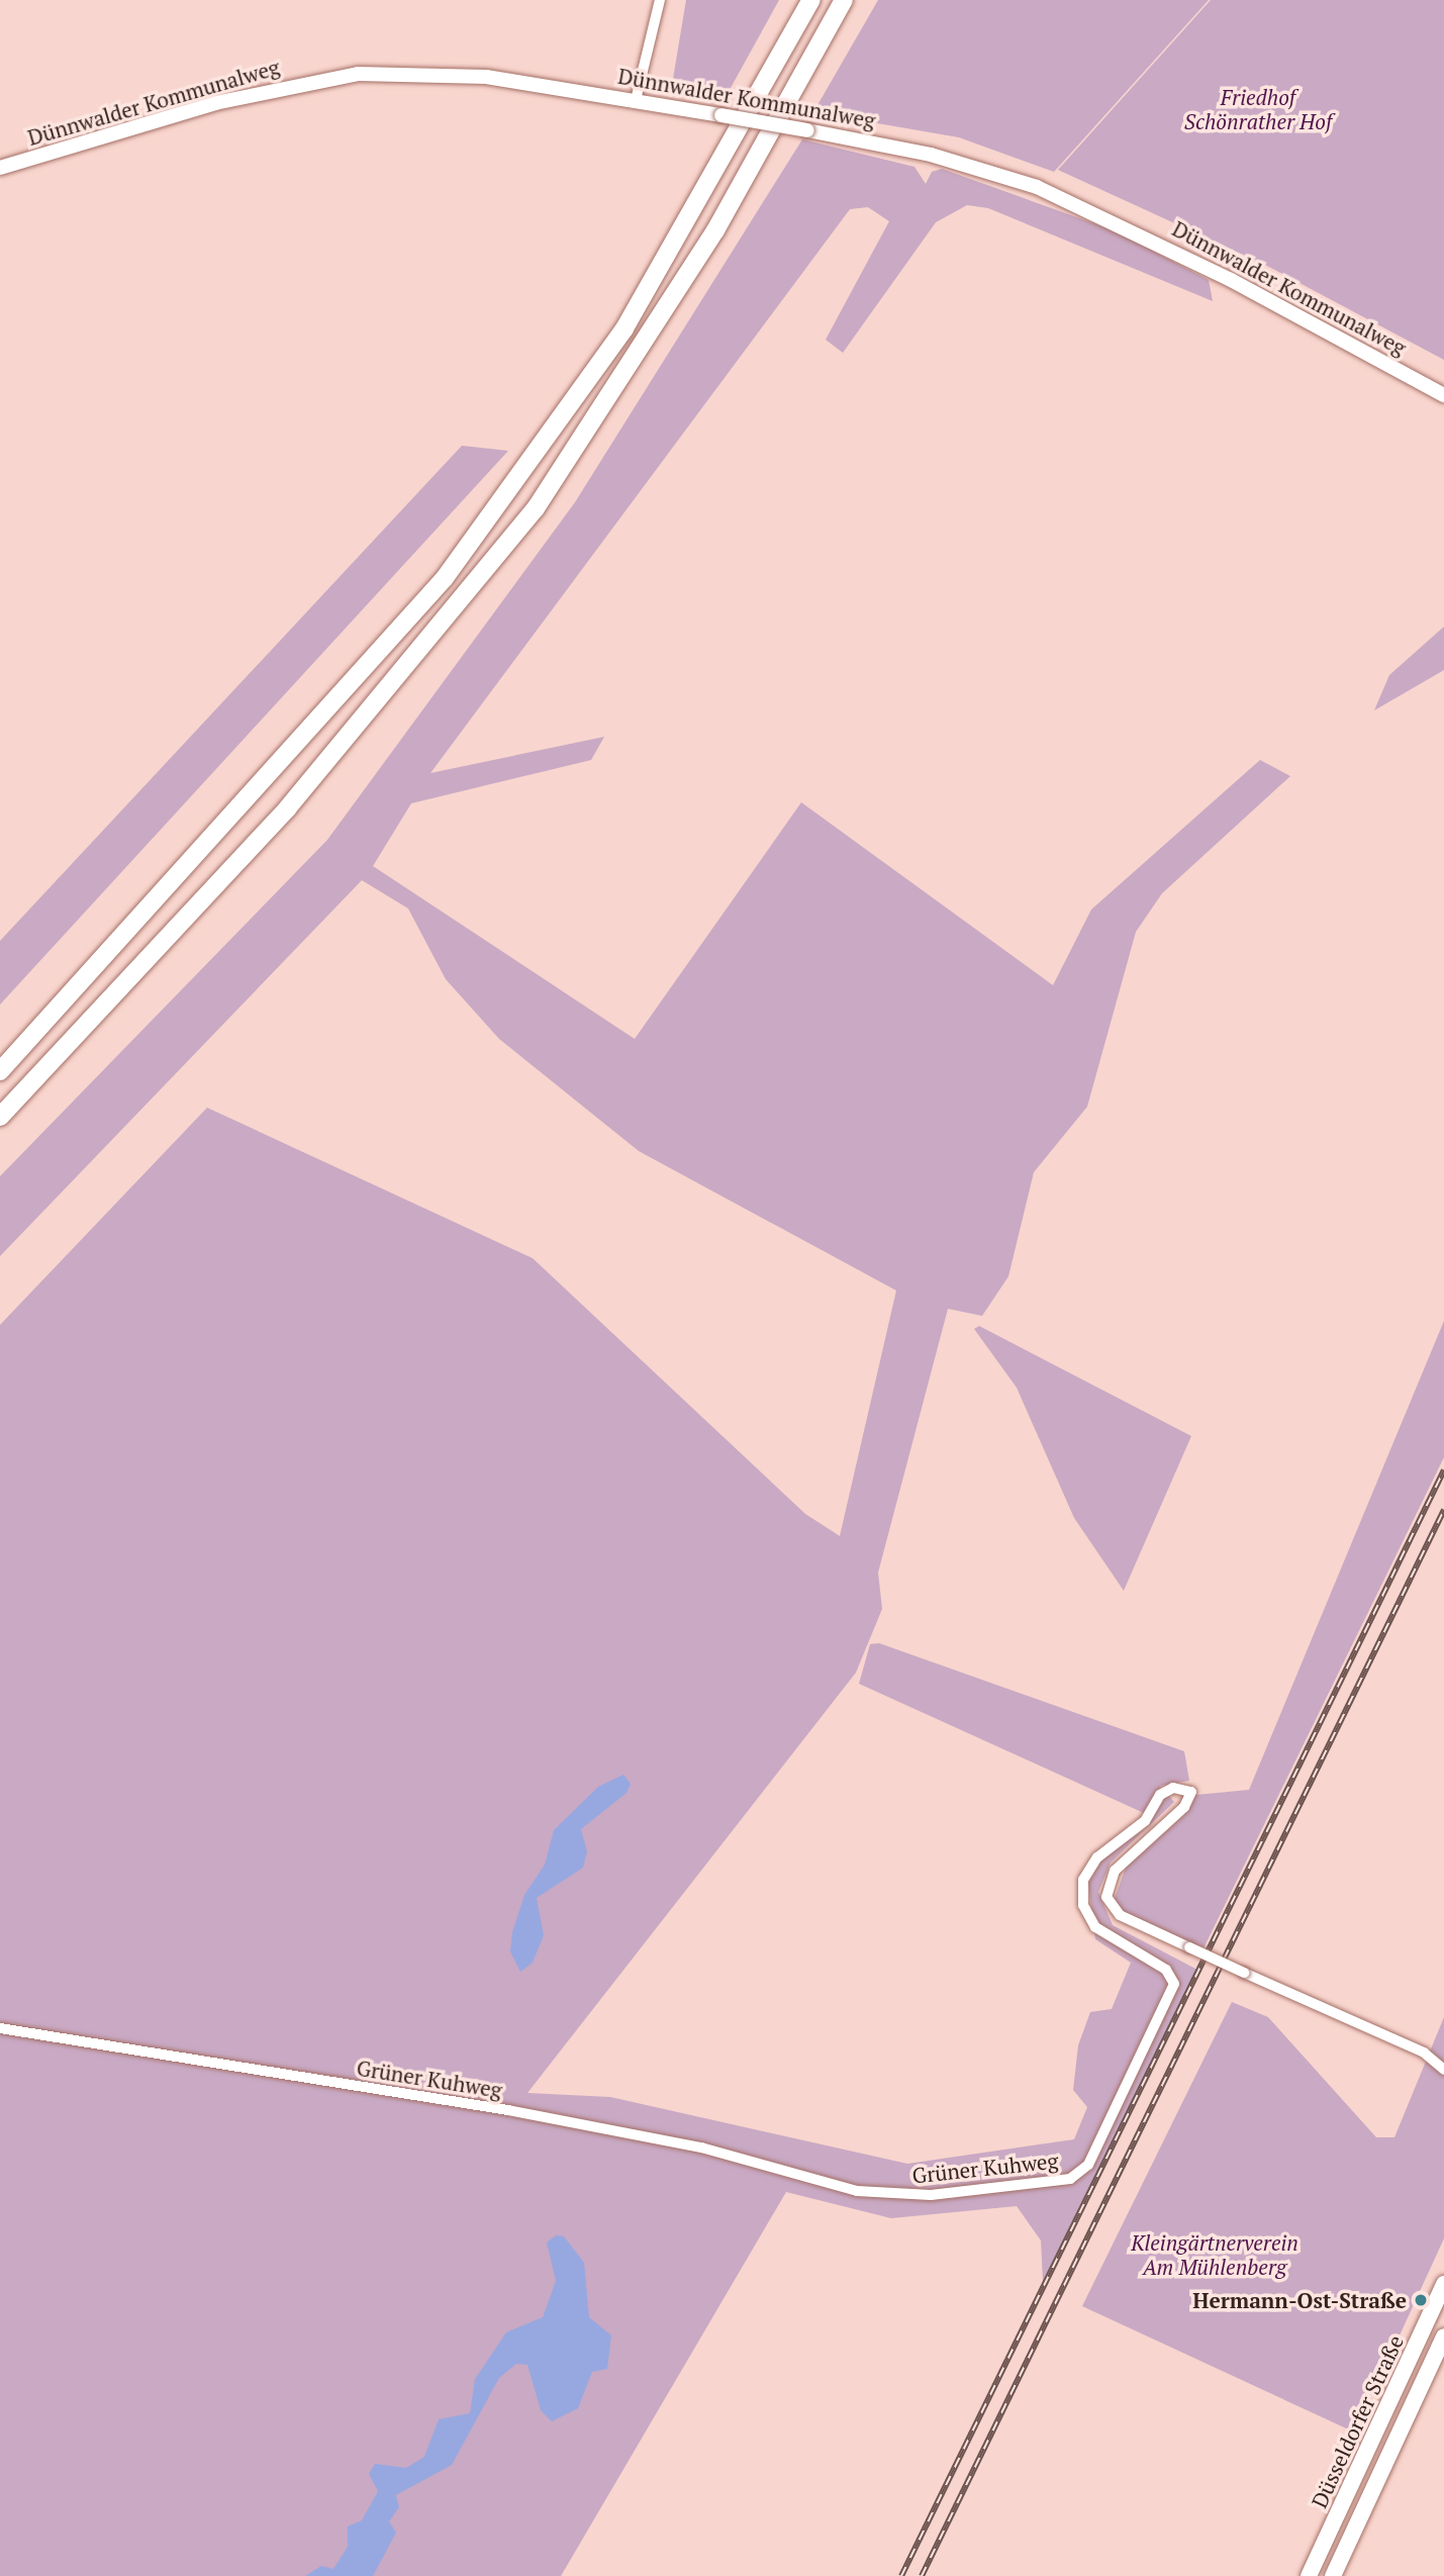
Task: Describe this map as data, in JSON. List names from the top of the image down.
{
  "streets": {
    "main road": ["Dünnwalder Kommunalweg", "Düsseldorfer Straße"],
    "street": ["Grüner Kuhweg"]
  },
  "parks": ["Friedhof Schönrather Hof", "Kleingärtnerverein Am Mühlenberg"],
  "places": ["Hermann-Ost-Straße"]
}
